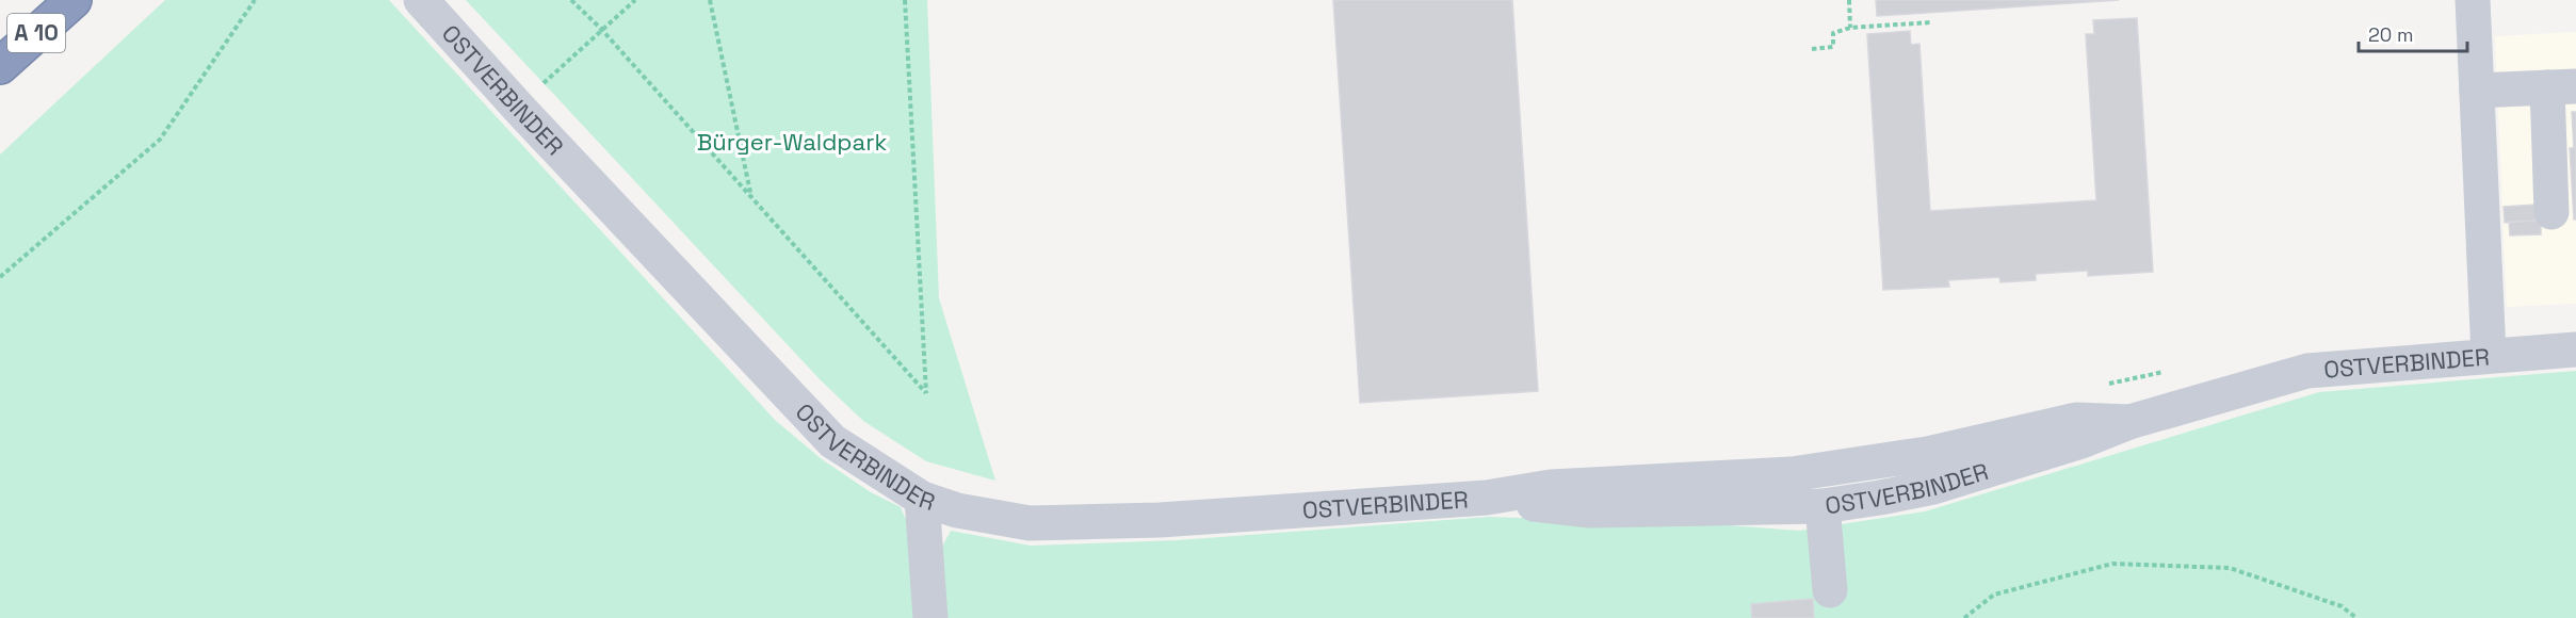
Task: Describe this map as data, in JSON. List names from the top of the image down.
{
  "streets": {
    "highway": ["A 10"],
    "street": ["OSTVERBINDER"]
  },
  "parks": ["Bürger-Waldpark"],
  "scale_bar": "20 m"
}
